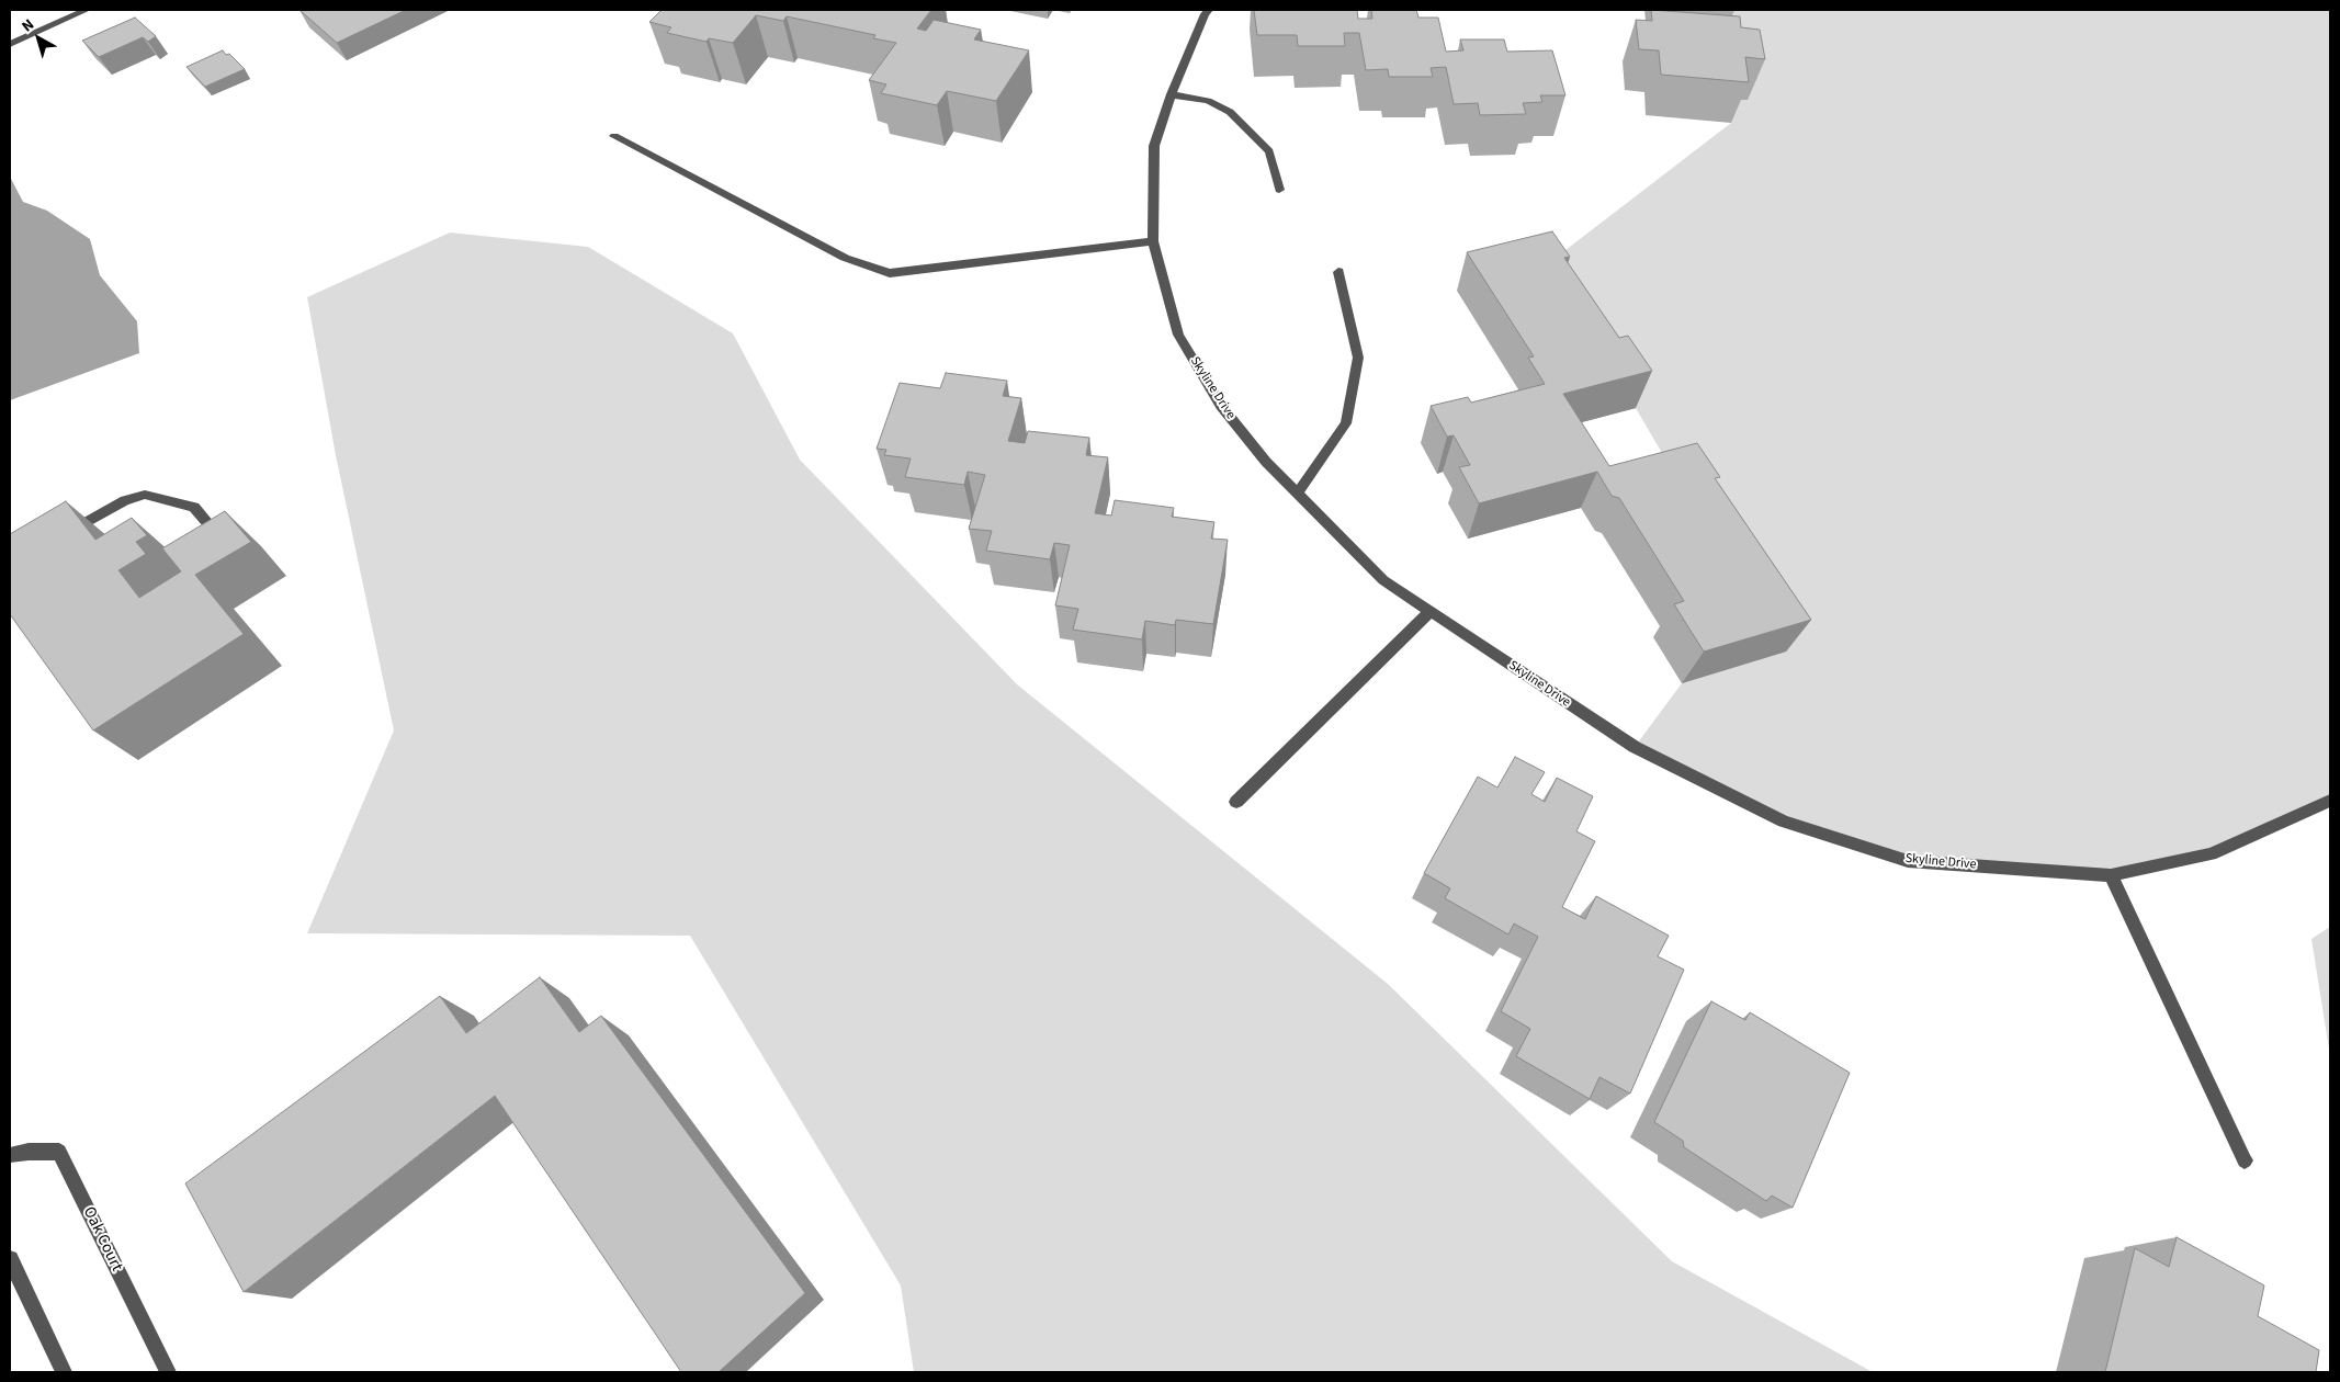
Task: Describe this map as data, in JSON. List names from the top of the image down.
{
  "streets": {
    "street": ["Skyline Drive", "Oak Court"]
  },
  "north": "top left"
}
